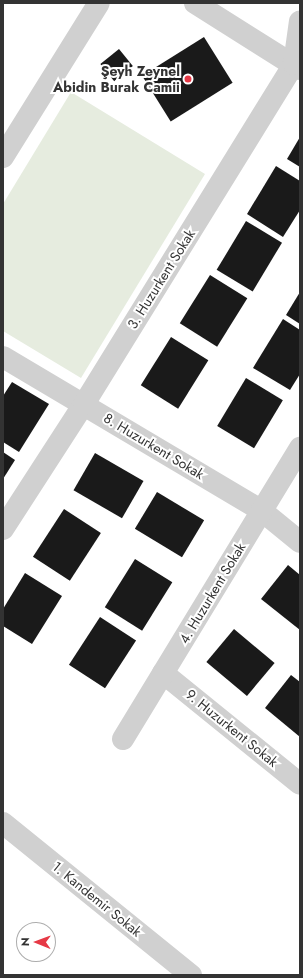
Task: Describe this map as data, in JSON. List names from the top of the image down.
{
  "streets": {
    "street": [
      "3. Huzurkent Sokak",
      "8. Huzurkent Sokak",
      "4. Huzurkent Sokak",
      "9. Huzurkent Sokak",
      "1. Kandemir Sokak"
    ]
  },
  "crossings": [
    ["3. Huzurkent Sokak", "8. Huzurkent Sokak"],
    ["8. Huzurkent Sokak", "4. Huzurkent Sokak"],
    ["4. Huzurkent Sokak", "9. Huzurkent Sokak"]
  ],
  "places": ["Şeyh Zeynel Abidin Burak Camii"],
  "north": "left"
}
